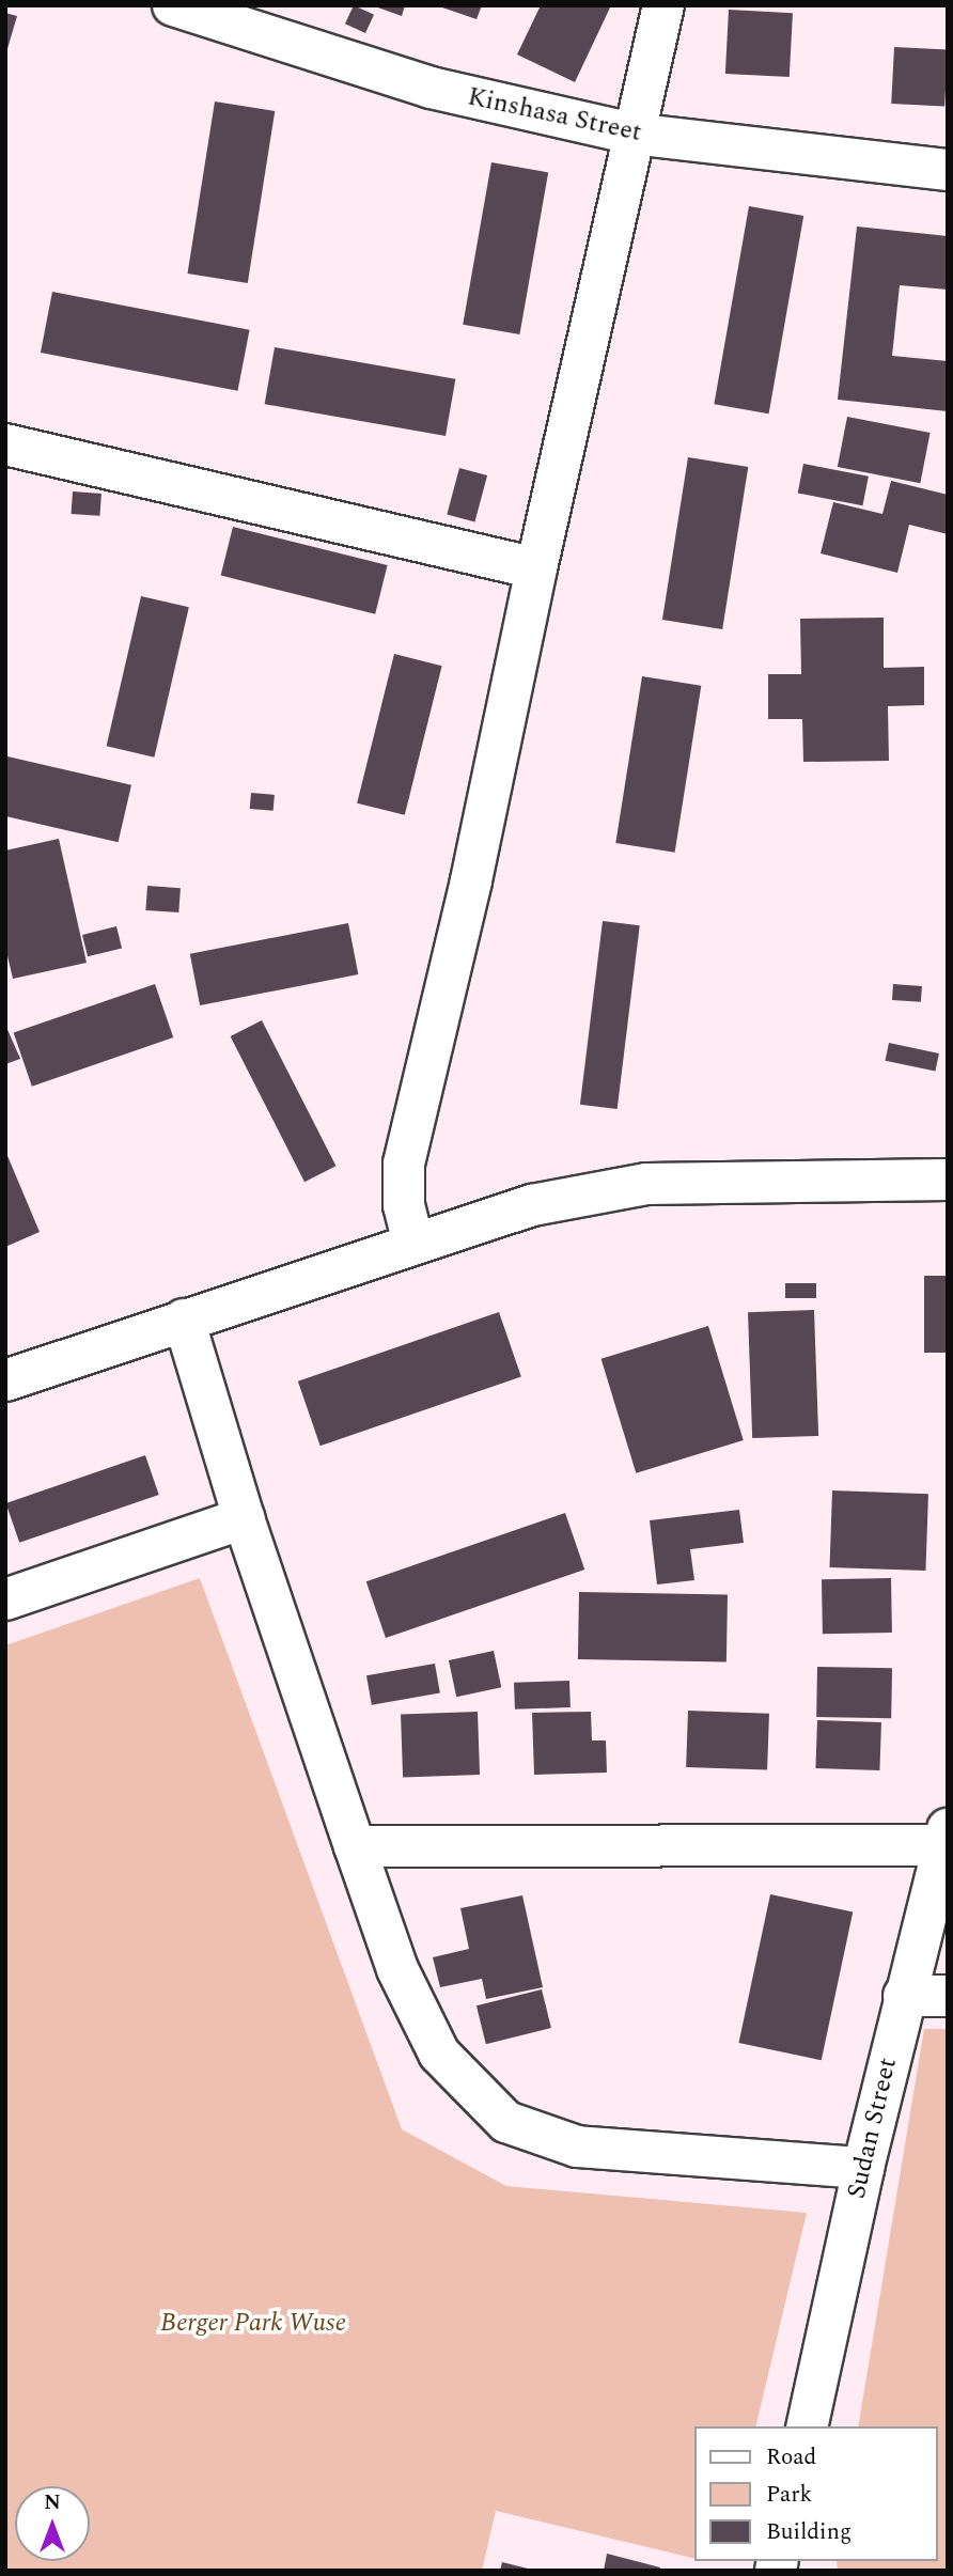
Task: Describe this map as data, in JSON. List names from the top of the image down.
{
  "streets": {
    "street": ["Kinshasa Street", "Sudan Street"]
  },
  "parks": ["Berger Park Wuse"],
  "legend": ["Road", "Park", "Building"],
  "north": "top"
}
